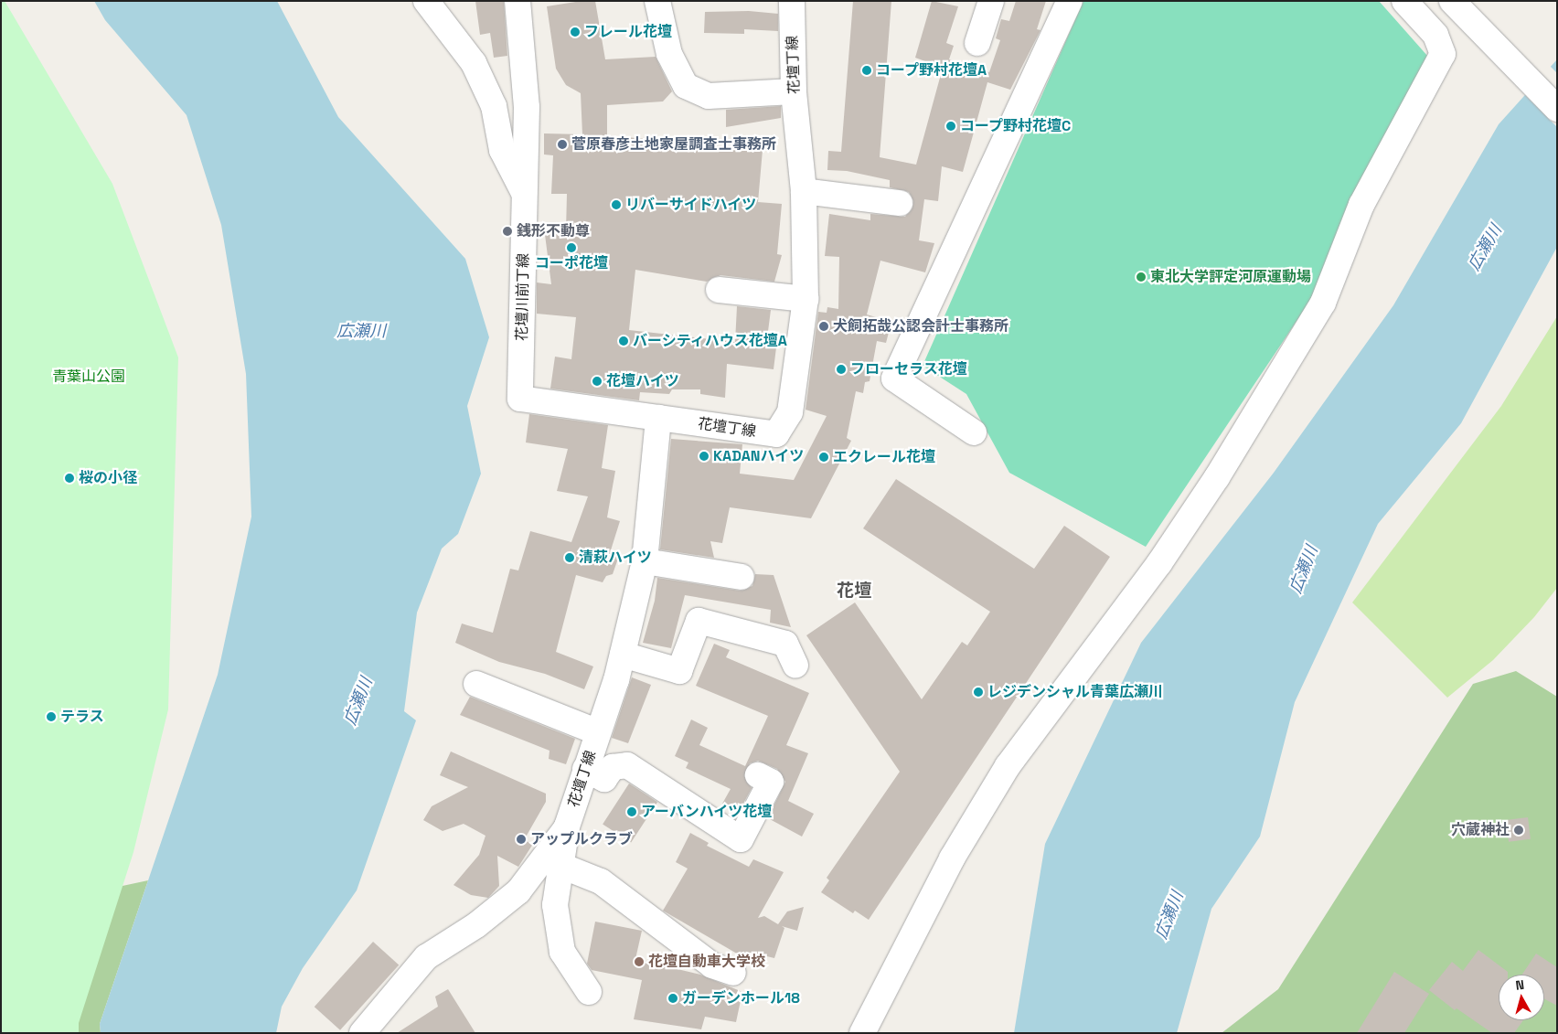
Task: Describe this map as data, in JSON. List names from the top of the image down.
{
  "streets": {
    "street": ["花壇丁線", "花壇川前丁線"]
  },
  "crossings": [
    ["花壇丁線", "花壇川前丁線"]
  ],
  "districts": ["花壇"],
  "water": ["広瀬川"],
  "parks": ["青葉山公園"],
  "places": [
    "フレール花壇",
    "コープ野村花壇A",
    "コープ野村花壇C",
    "菅原春彦土地家屋調査士事務所",
    "リバーサイドハイツ",
    "銭形不動尊",
    "コーポ花壇",
    "東北大学評定河原運動場",
    "犬飼拓哉公認会計士事務所",
    "バーシティハウス花壇A",
    "フローセラス花壇",
    "花壇ハイツ",
    "KADANハイツ",
    "エクレール花壇",
    "桜の小径",
    "清萩ハイツ",
    "レジデンシャル青葉広瀬川",
    "テラス",
    "アーバンハイツ花壇",
    "穴蔵神社",
    "アップルクラブ",
    "花壇自動車大学校",
    "ガーデンホール18"
  ],
  "north": "top"
}
